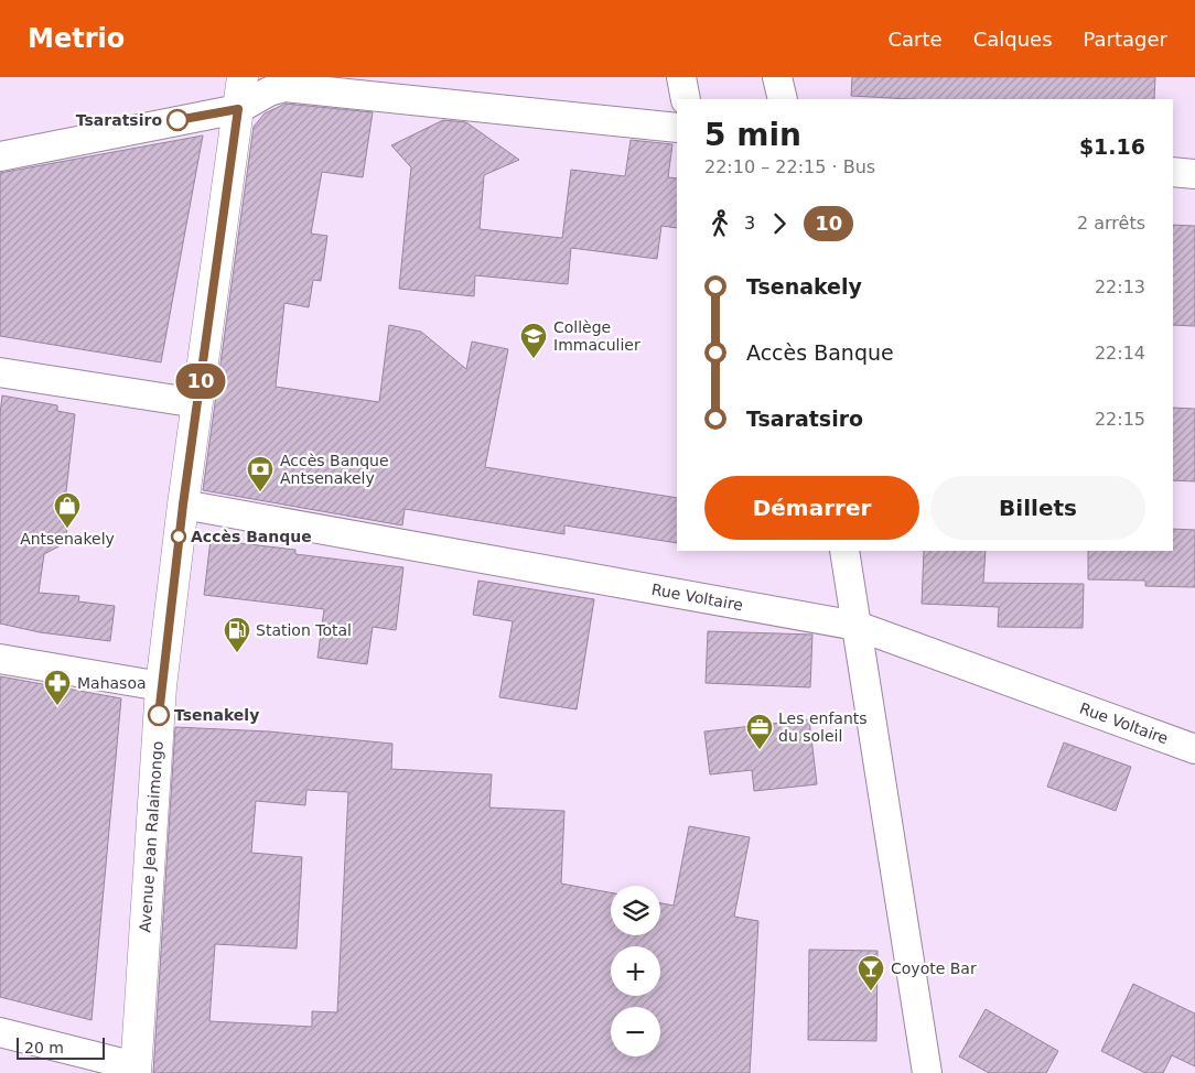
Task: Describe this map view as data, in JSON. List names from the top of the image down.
{
  "streets": {
    "main road": ["Avenue Jean Ralaimongo"],
    "street": ["Rue Voltaire"]
  },
  "crossings": [
    ["Rue Voltaire", "Avenue Jean Ralaimongo"]
  ],
  "places": {
    "other": ["Tsaratsiro", "Accès Banque", "Tsenakely"],
    "school or university": ["Collège Immaculier"],
    "bank": ["Accès Banque Antsenakely"],
    "shop": ["Antsenakely"],
    "fuel station": ["Station Total"],
    "pharmacy": ["Mahasoa"],
    "office": ["Les enfants du soleil"],
    "bar": ["Coyote Bar"]
  },
  "lines": ["bus line 10"],
  "scale_bar": "20 m",
  "page": {
    "header": "Metrio",
    "nav": ["Carte", "Calques", "Partager"],
    "on_map": "10",
    "heading": ["5 min", "22:10 – 22:15 · Bus", "$1.16"],
    "legs": ["3", "10", "2 arrêts"],
    "list": [
      {
        "name": "Tsenakely",
        "value": "22:13"
      },
      {
        "name": "Accès Banque",
        "value": "22:14"
      },
      {
        "name": "Tsaratsiro",
        "value": "22:15"
      }
    ],
    "buttons": ["Démarrer", "Billets"],
    "map_buttons": ["+", "−"],
    "scale": "20 m"
  }
}
